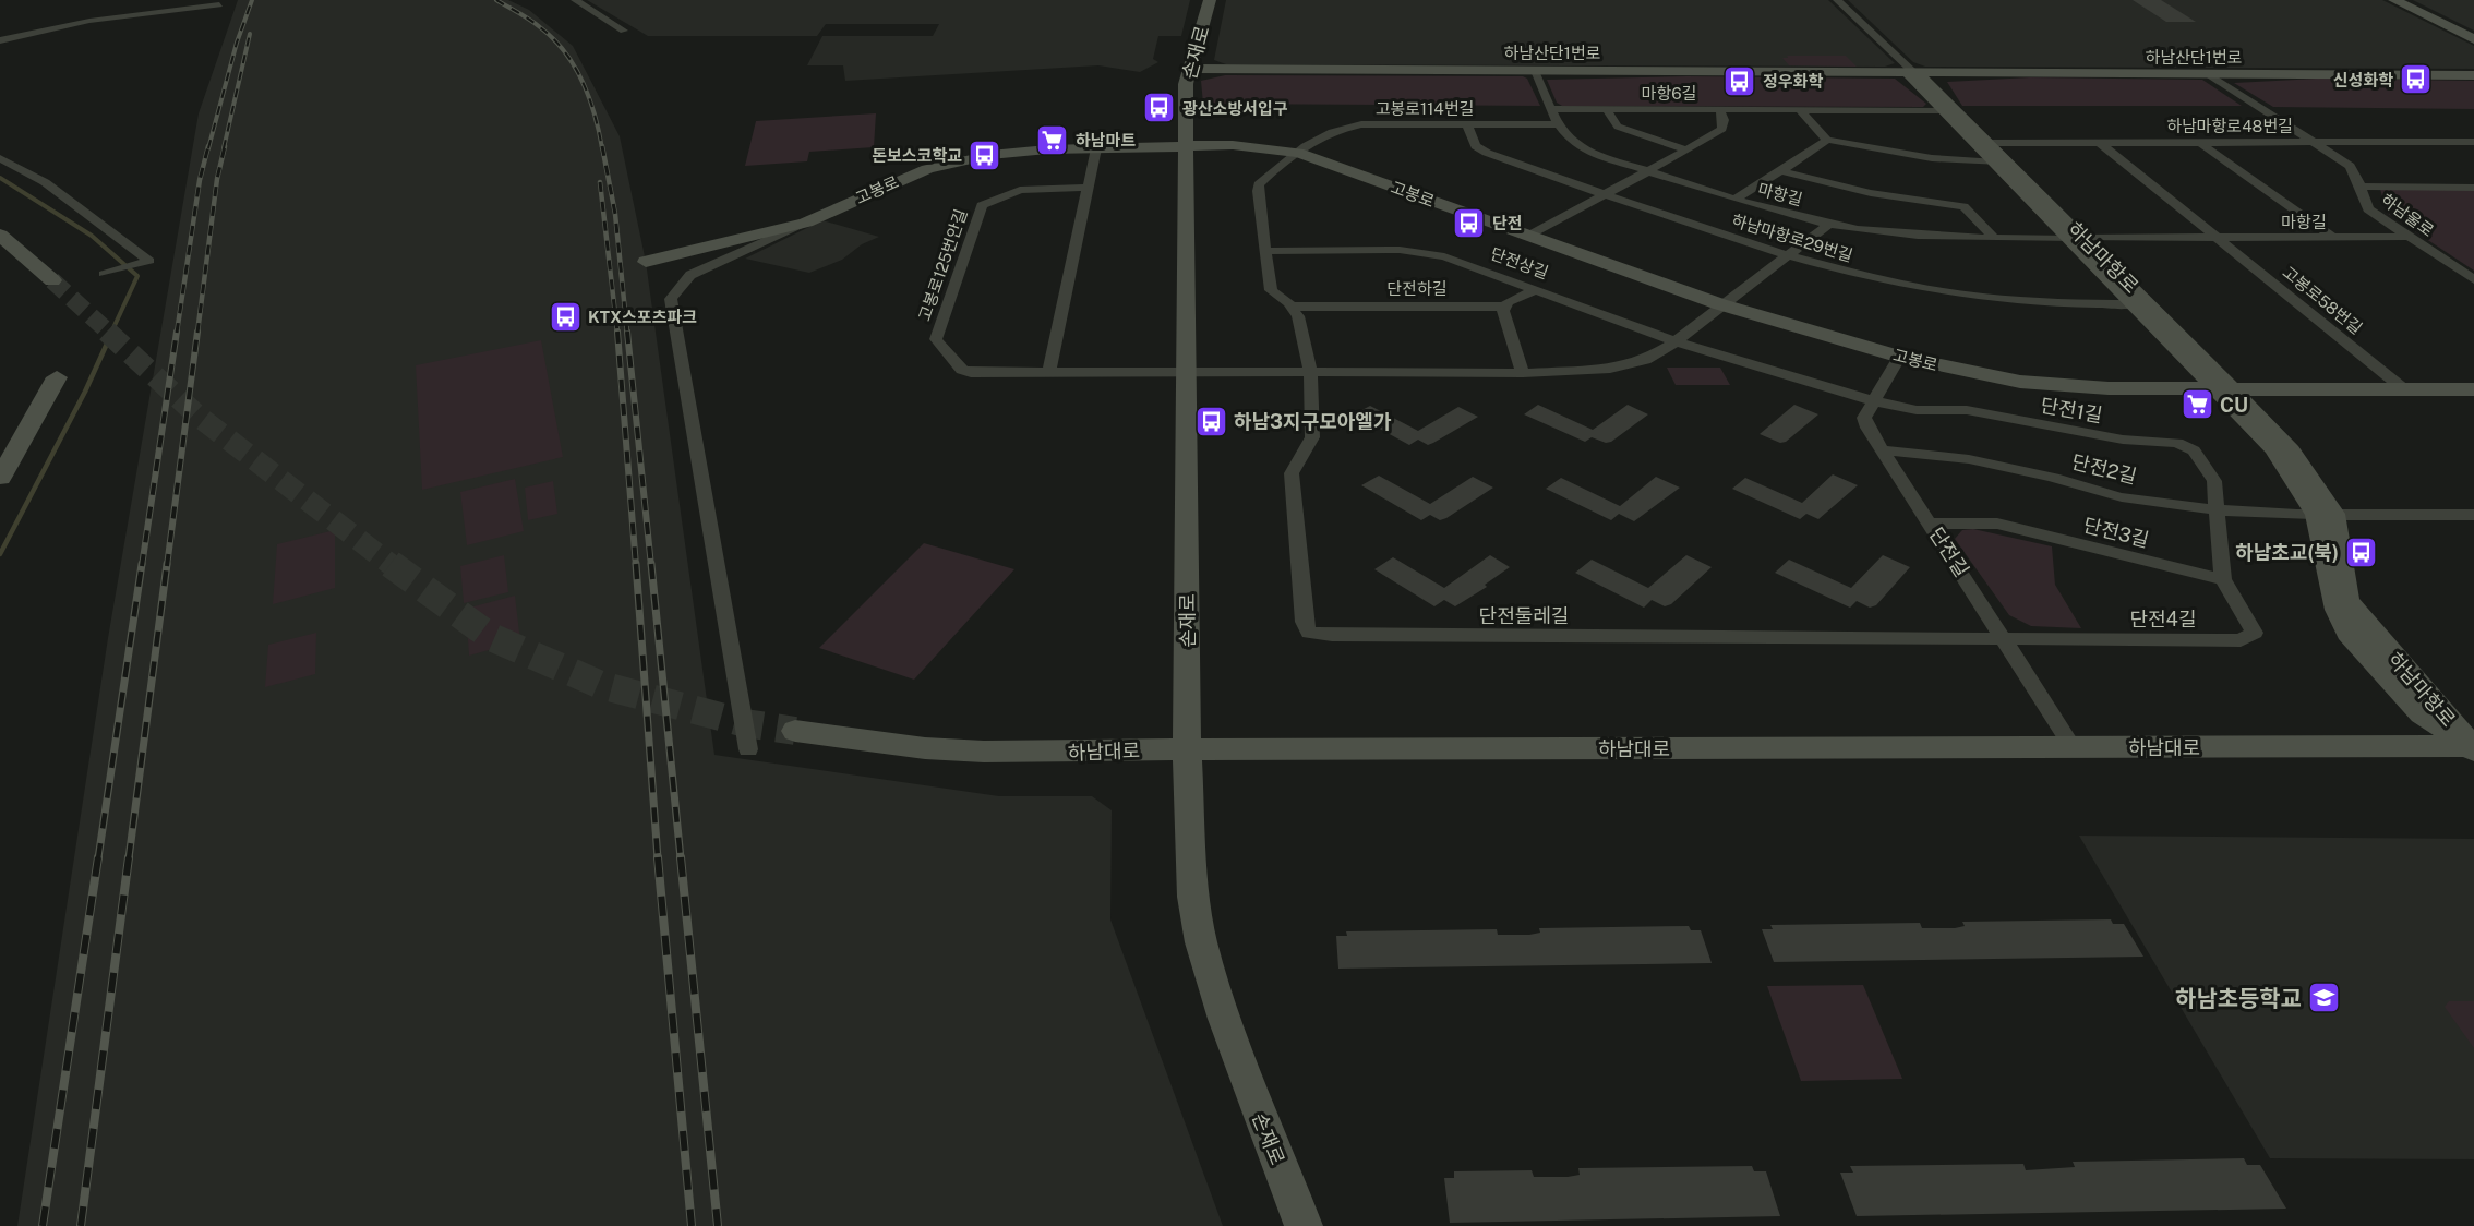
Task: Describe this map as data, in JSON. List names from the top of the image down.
{
  "streets": {
    "main road": [
      "손재로",
      "하남산단1번로",
      "고봉로",
      "하남마항로",
      "하남대로"
    ],
    "street": [
      "마항6길",
      "고봉로114번길",
      "하남마항로48번길",
      "마항길",
      "하남울로",
      "하남마항로29번길",
      "단전상길",
      "고봉로125번안길",
      "단전하길",
      "고봉로58번길",
      "단전1길",
      "단전2길",
      "단전3길",
      "단전길",
      "단전둘레길",
      "단전4길"
    ]
  },
  "crossings": [
    ["손재로", "하남산단1번로"],
    ["손재로", "고봉로"],
    ["손재로", "고봉로125번안길"],
    ["손재로", "하남대로"],
    ["하남산단1번로", "마항길"],
    ["하남산단1번로", "하남울로"],
    ["하남산단1번로", "하남마항로"],
    ["마항6길", "마항길"],
    ["마항6길", "하남마항로"],
    ["고봉로114번길", "고봉로"],
    ["고봉로114번길", "마항길"],
    ["고봉로114번길", "하남마항로29번길"],
    ["고봉로114번길", "단전상길"],
    ["하남마항로48번길", "하남울로"],
    ["하남마항로48번길", "하남마항로"],
    ["하남마항로48번길", "고봉로58번길"],
    ["고봉로", "하남마항로"],
    ["고봉로", "고봉로58번길"],
    ["고봉로", "단전길"],
    ["마항길", "하남울로"],
    ["마항길", "하남마항로"],
    ["마항길", "고봉로58번길"],
    ["하남마항로29번길", "하남마항로"],
    ["하남마항로", "단전2길"],
    ["하남마항로", "하남대로"],
    ["단전상길", "단전하길"],
    ["단전상길", "단전1길"],
    ["단전상길", "단전길"],
    ["단전1길", "단전2길"],
    ["단전1길", "단전길"],
    ["단전2길", "단전길"],
    ["단전3길", "단전길"],
    ["단전3길", "단전4길"],
    ["단전길", "단전둘레길"],
    ["단전길", "단전4길"],
    ["단전길", "하남대로"],
    ["단전둘레길", "단전4길"]
  ],
  "places": {
    "bus stop": [
      "신성화학",
      "정우화학",
      "광산소방서입구",
      "돈보스코학교",
      "단전",
      "KTX스포츠파크",
      "하남3지구모아엘가",
      "하남초교(북)"
    ],
    "supermarket": ["하남마트", "CU"],
    "school or university": ["하남초등학교"]
  }
}
